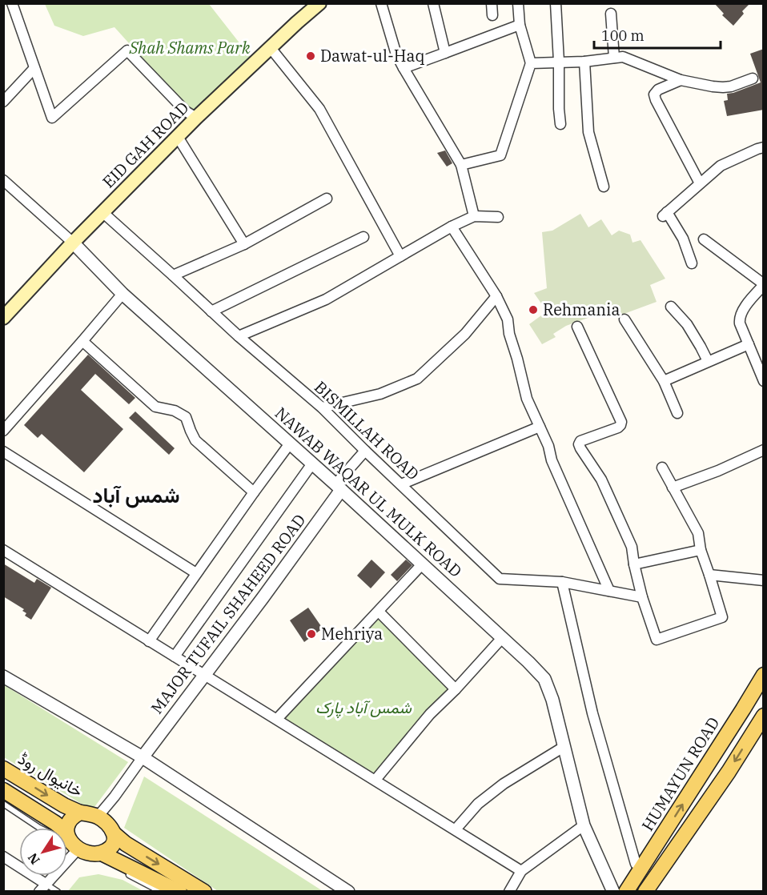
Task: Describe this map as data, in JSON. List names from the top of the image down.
{
  "streets": {
    "main road": ["EID GAH ROAD", "HUMAYUN ROAD", "خانیوال روڈ"],
    "street": ["BISMILLAH ROAD", "NAWAB WAQAR UL MULK ROAD", "MAJOR TUFAIL SHAHEED ROAD"]
  },
  "crossings": [
    ["EID GAH ROAD", "BISMILLAH ROAD"],
    ["EID GAH ROAD", "NAWAB WAQAR UL MULK ROAD"],
    ["NAWAB WAQAR UL MULK ROAD", "MAJOR TUFAIL SHAHEED ROAD"]
  ],
  "districts": ["شمس آباد"],
  "parks": ["Shah Shams Park", "شمس آباد پارک"],
  "places": ["Dawat-ul-Haq", "Rehmania", "Mehriya"],
  "scale_bar": "100 m",
  "north": "bottom left"
}
